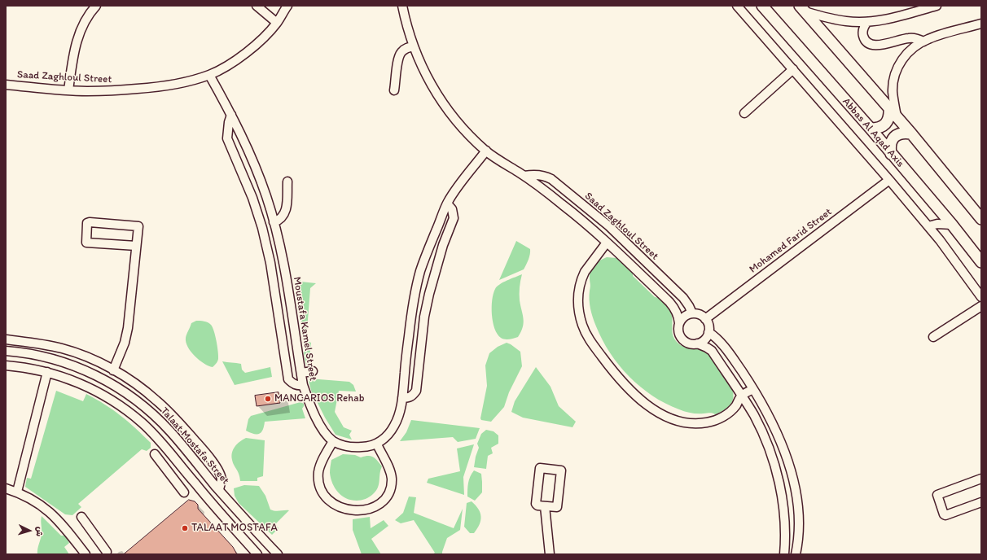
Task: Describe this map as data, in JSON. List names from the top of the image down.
{
  "streets": {
    "main road": ["Abbas Al Aqad Axis"],
    "street": [
      "Saad Zaghloul Street",
      "Mohamed Farid Street",
      "Moustafa Kamel Street",
      "Talaat Mostafa Street"
    ]
  },
  "crossings": [
    ["Saad Zaghloul Street", "Mohamed Farid Street"],
    ["Saad Zaghloul Street", "Moustafa Kamel Street"]
  ],
  "places": ["MANCARIOS Rehab", "TALAAT MOSTAFA"],
  "north": "right"
}
